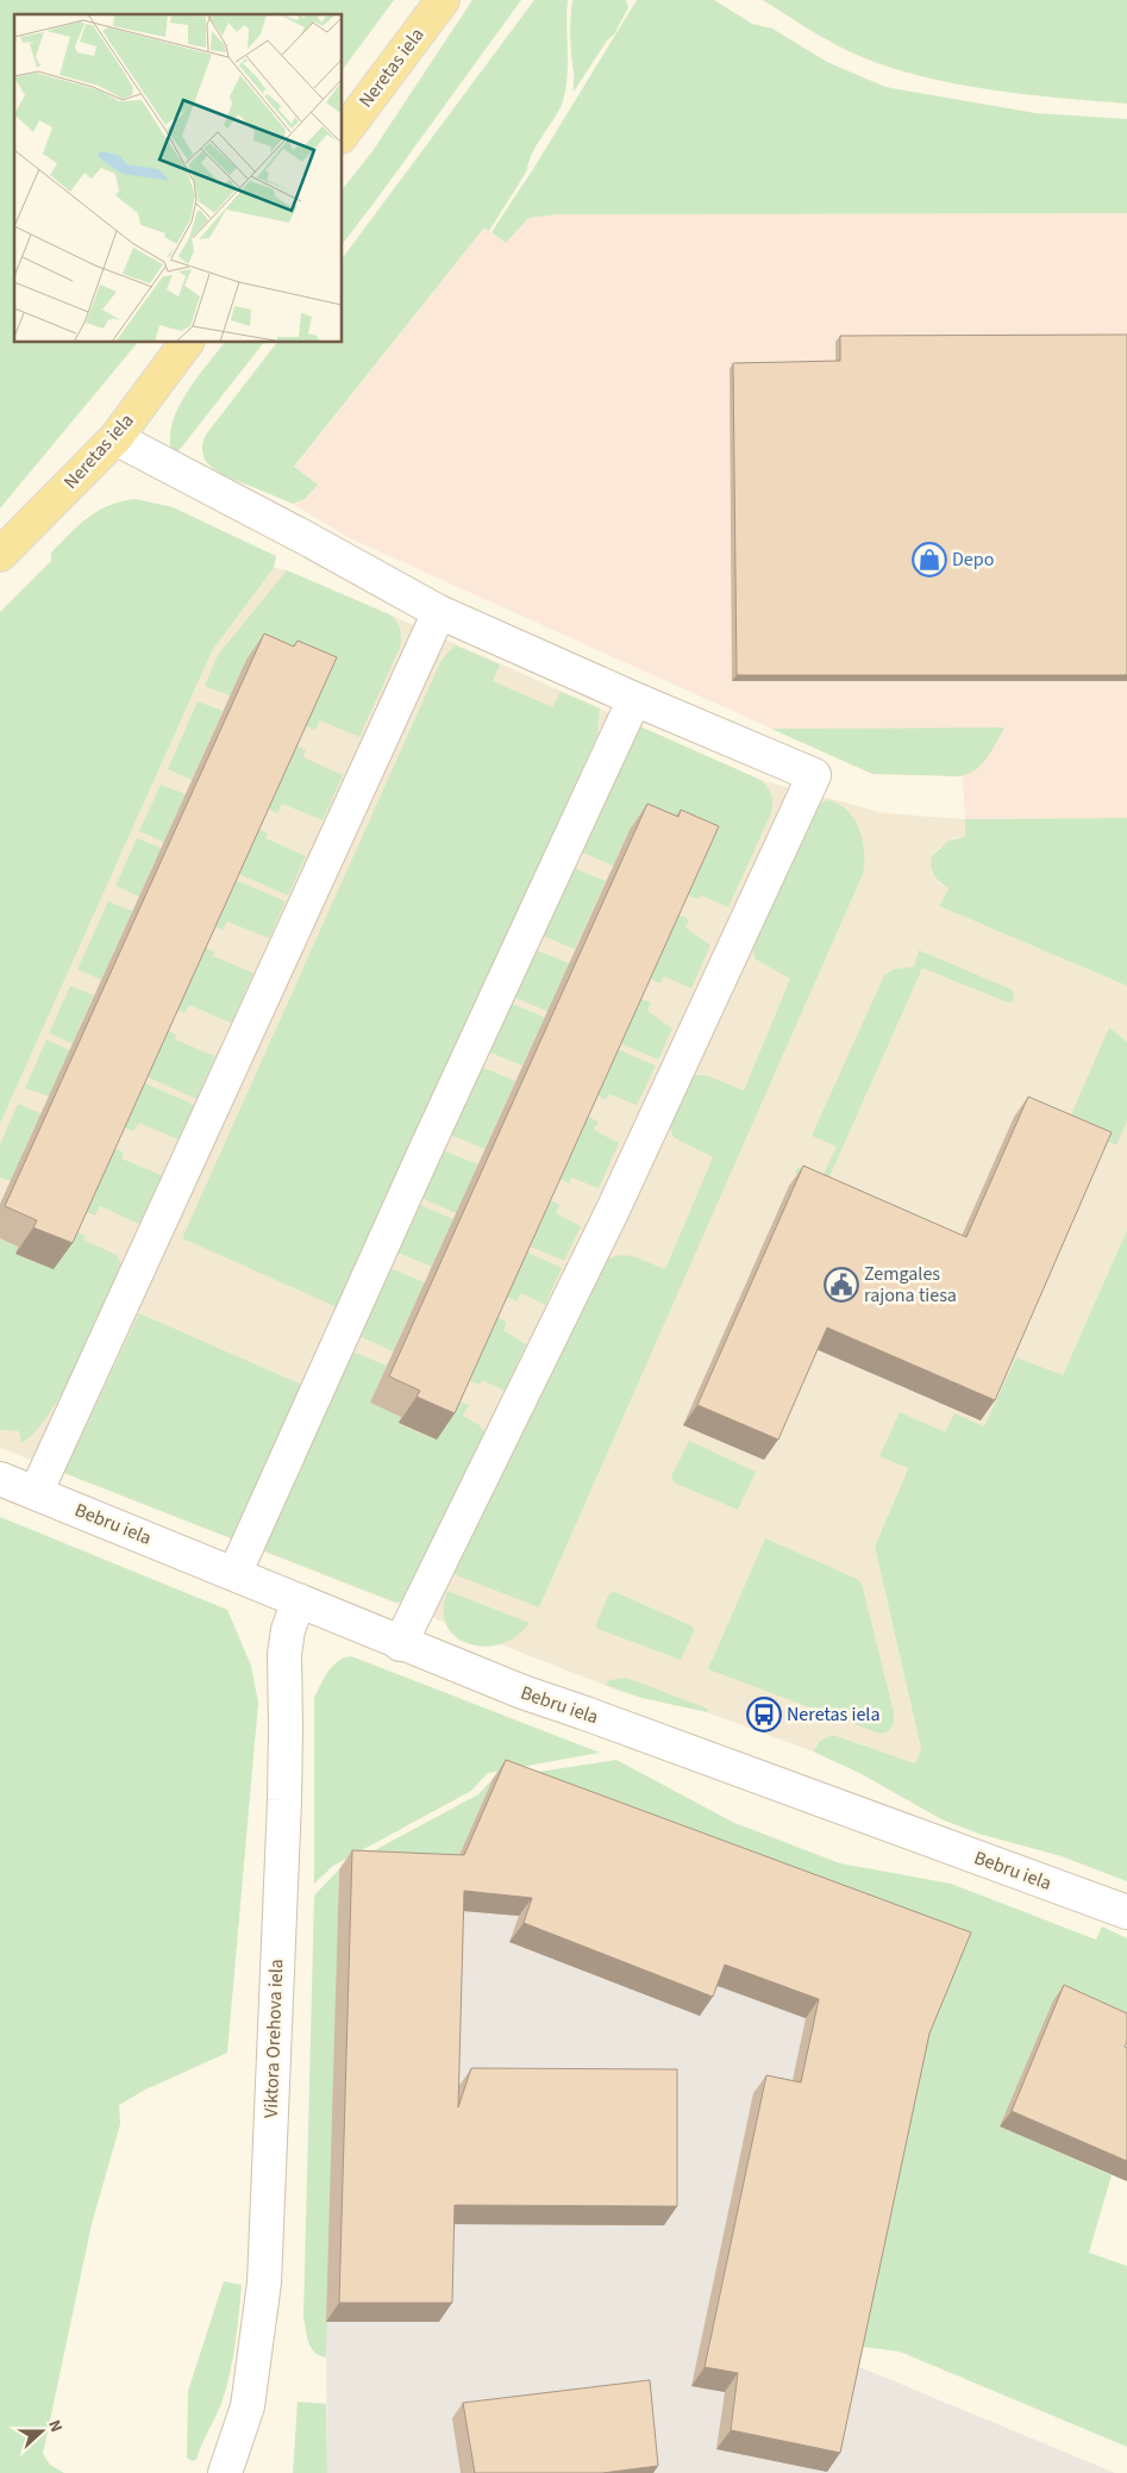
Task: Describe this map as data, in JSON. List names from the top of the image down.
{
  "streets": {
    "main road": ["Neretas iela"],
    "street": ["Bebru iela", "Viktora Orehova iela"]
  },
  "crossings": [
    ["Bebru iela", "Viktora Orehova iela"]
  ],
  "places": {
    "shop": ["Depo"],
    "public building": ["Zemgales rajona tiesa"],
    "bus stop": ["Neretas iela"]
  },
  "north": "right"
}
